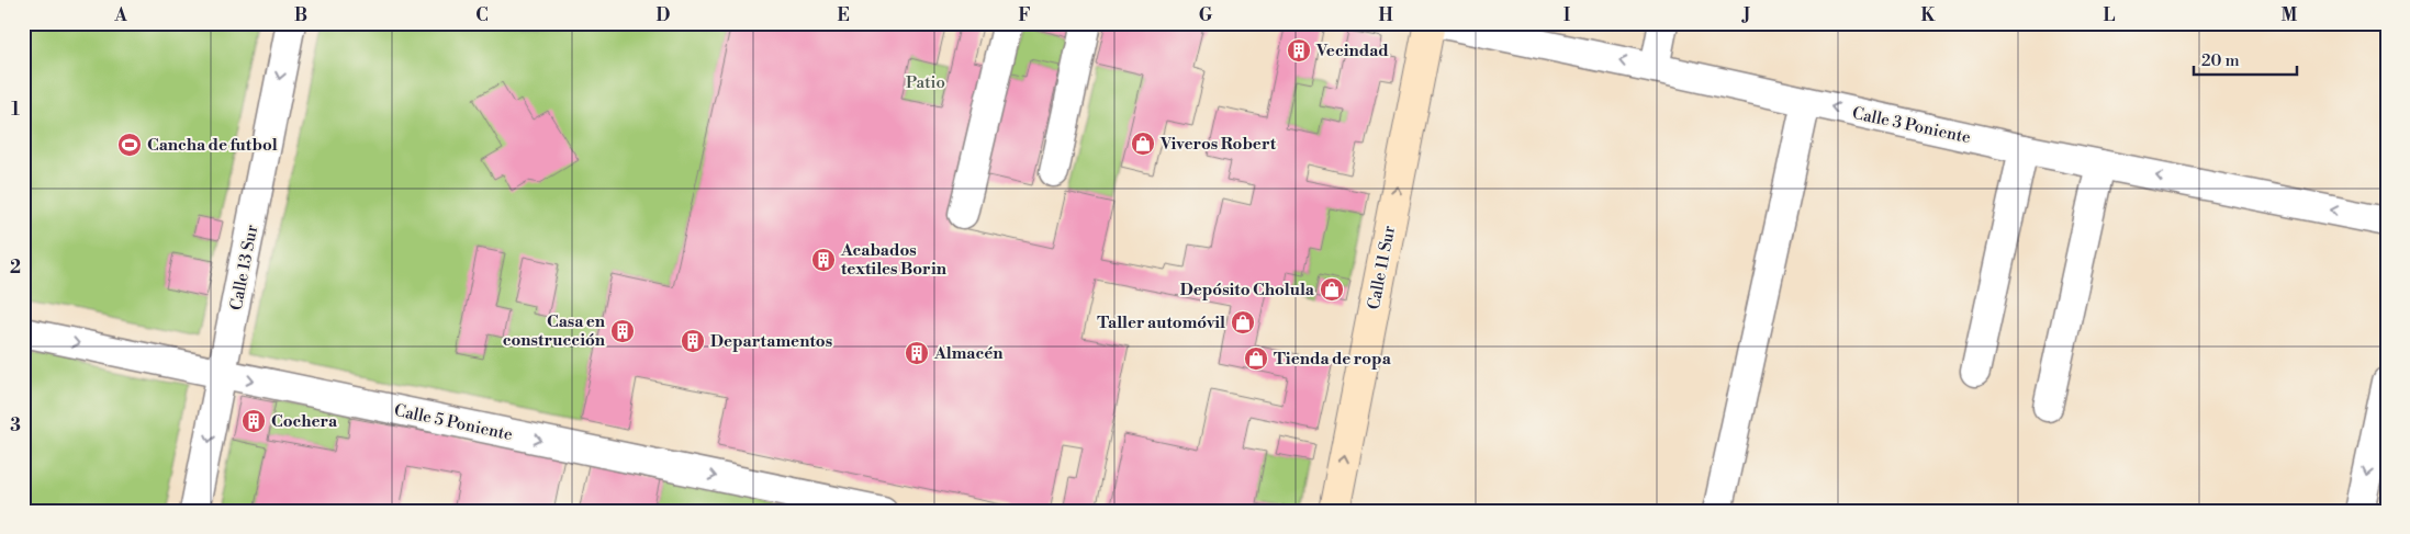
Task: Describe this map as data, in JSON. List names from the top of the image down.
{
  "streets": {
    "street": [
      "Calle 3 Poniente",
      "Calle 13 Sur",
      "Calle 11 Sur",
      "Calle 5 Poniente"
    ]
  },
  "crossings": [
    ["Calle 13 Sur", "Calle 5 Poniente"]
  ],
  "one_way": [
    "Calle 3 Poniente",
    "Calle 13 Sur",
    "Calle 11 Sur",
    "Calle 5 Poniente"
  ],
  "parks": ["Patio"],
  "places": {
    "building": [
      "Vecindad",
      "Acabados textiles Borin",
      "Casa en construcción",
      "Departamentos",
      "Almacén",
      "Cochera"
    ],
    "shop": [
      "Viveros Robert",
      "Depósito Cholula",
      "Taller automóvil",
      "Tienda de ropa"
    ],
    "sports": ["Cancha de futbol"]
  },
  "scale_bar": "20 m",
  "grid": {
    "columns": [
      "A",
      "B",
      "C",
      "D",
      "E",
      "F",
      "G",
      "H",
      "I",
      "J",
      "K",
      "L",
      "M"
    ],
    "rows": ["1", "2", "3"]
  }
}
